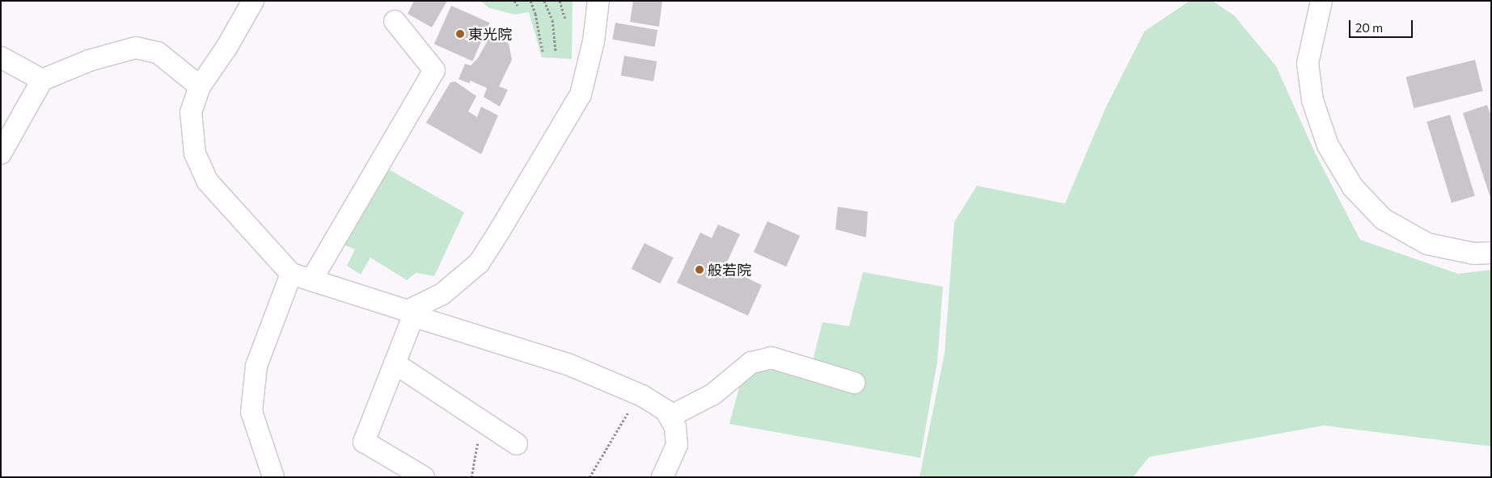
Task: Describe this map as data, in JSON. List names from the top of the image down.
{
  "places": ["東光院", "般若院"],
  "scale_bar": "20 m"
}
